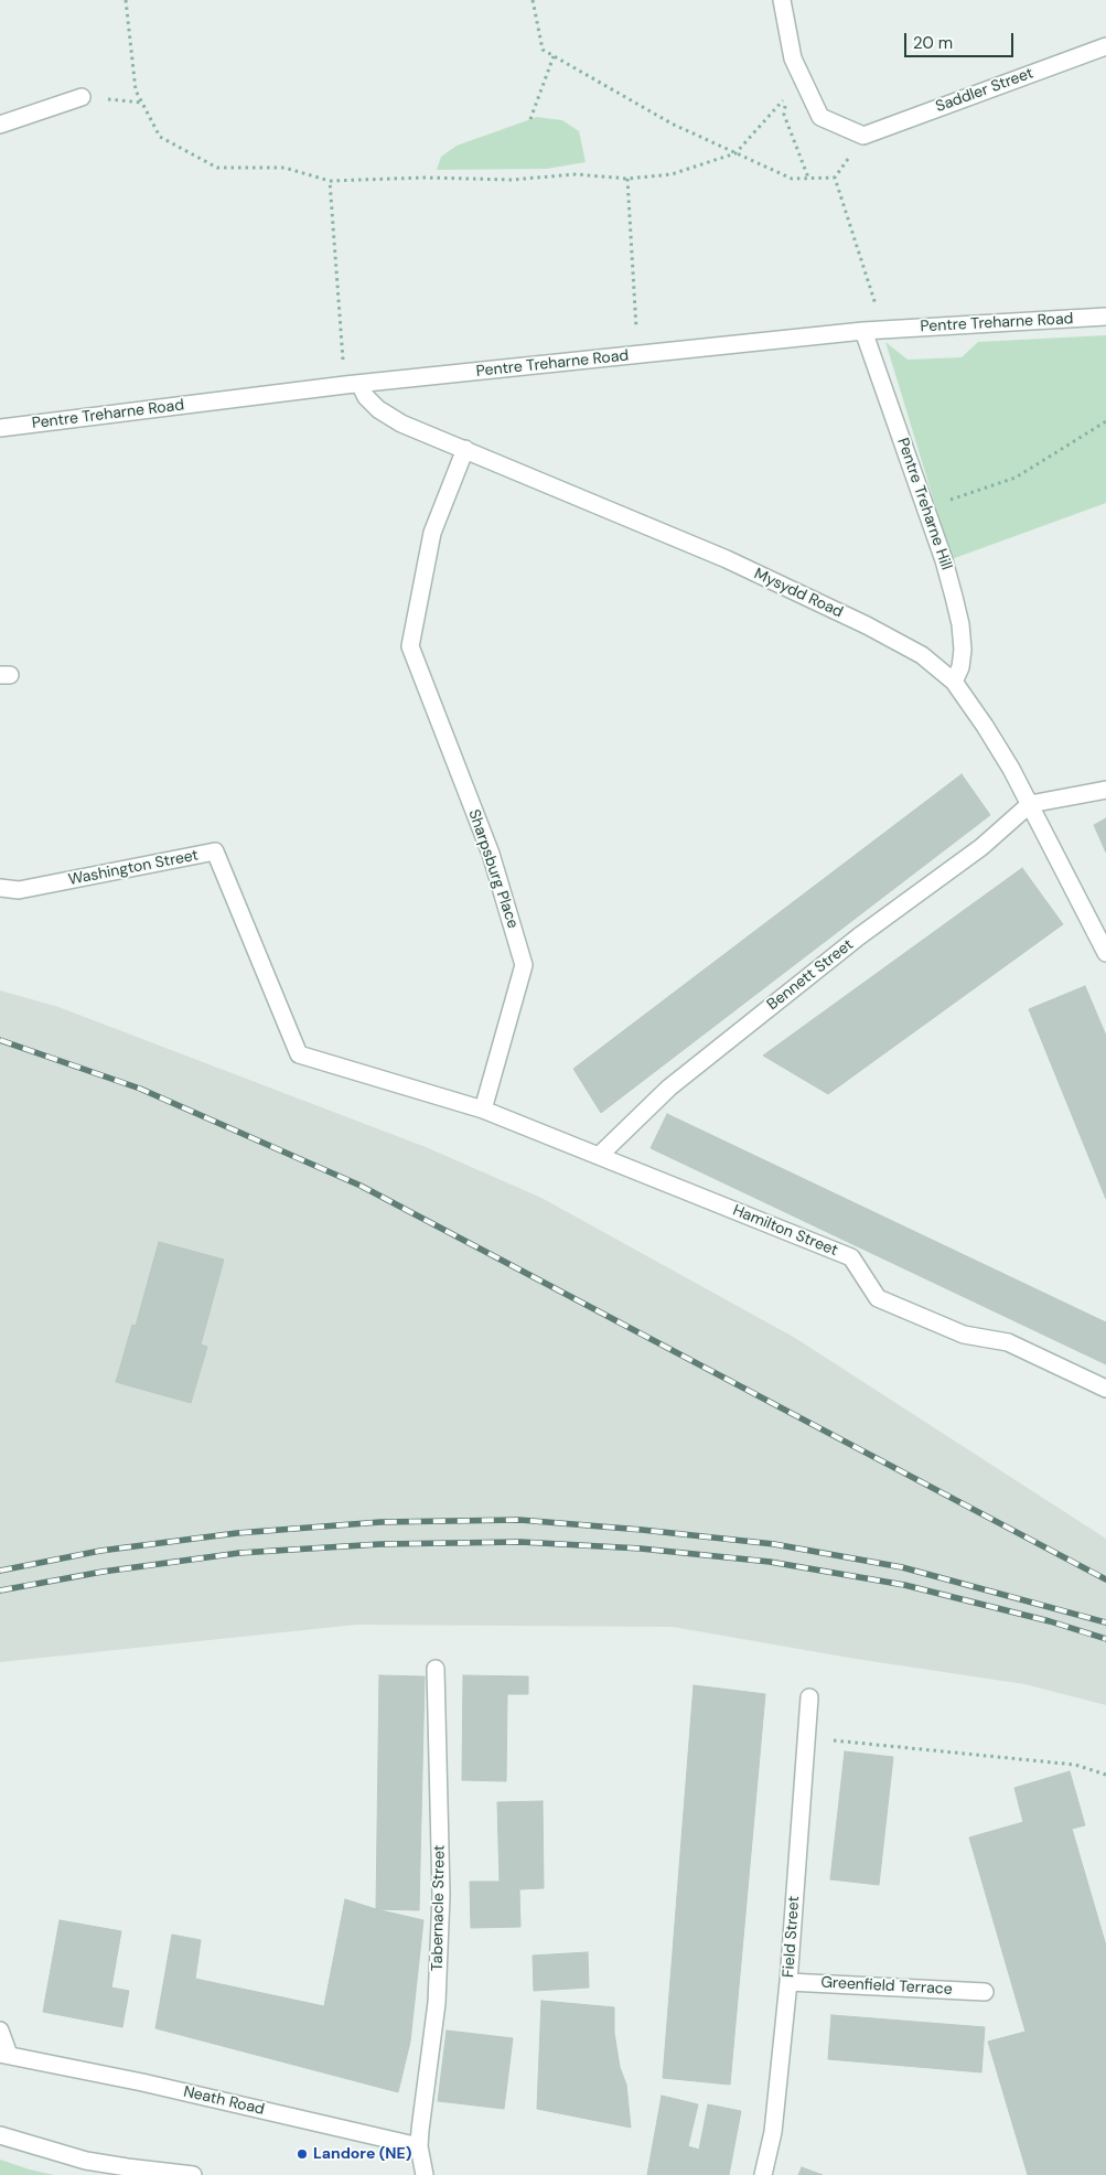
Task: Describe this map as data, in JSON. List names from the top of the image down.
{
  "streets": {
    "street": [
      "Saddler Street",
      "Pentre Treharne Road",
      "Pentre Treharne Hill",
      "Mysydd Road",
      "Washington Street",
      "Sharpsburg Place",
      "Bennett Street",
      "Hamilton Street",
      "Tabernacle Street",
      "Field Street",
      "Greenfield Terrace",
      "Neath Road"
    ]
  },
  "crossings": [
    ["Pentre Treharne Road", "Pentre Treharne Hill"],
    ["Pentre Treharne Road", "Mysydd Road"],
    ["Pentre Treharne Hill", "Mysydd Road"],
    ["Mysydd Road", "Sharpsburg Place"],
    ["Mysydd Road", "Bennett Street"],
    ["Washington Street", "Sharpsburg Place"],
    ["Washington Street", "Hamilton Street"],
    ["Sharpsburg Place", "Hamilton Street"],
    ["Bennett Street", "Hamilton Street"],
    ["Tabernacle Street", "Neath Road"],
    ["Field Street", "Greenfield Terrace"]
  ],
  "places": ["Landore (NE)"],
  "scale_bar": "20 m"
}
